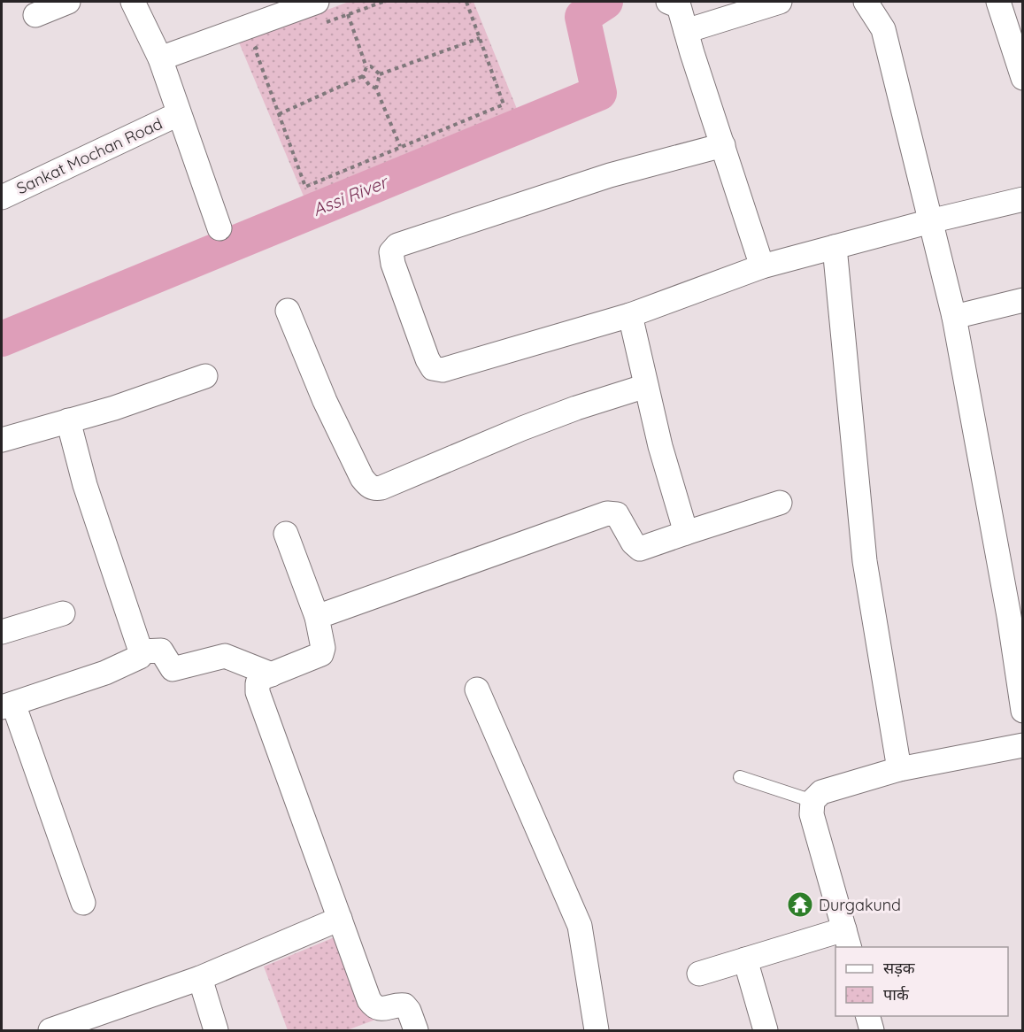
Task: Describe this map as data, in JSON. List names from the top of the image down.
{
  "streets": {
    "street": ["Sankat Mochan Road"]
  },
  "water": ["Assi River"],
  "places": {
    "temple": ["Durgakund"]
  },
  "legend": ["सड़क", "पार्क"]
}
